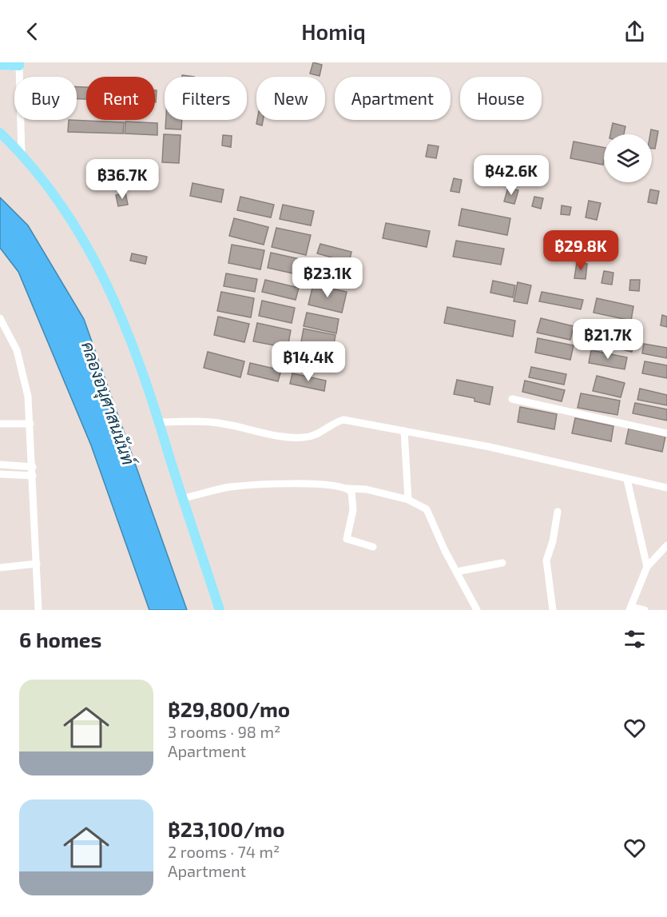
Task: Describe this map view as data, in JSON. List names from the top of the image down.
{
  "water": ["คลองอนุศาสนนันท์"],
  "page": {
    "header": "Homiq",
    "chip": [
      "Buy",
      "Rent",
      "Filters",
      "New",
      "Apartment",
      "House"
    ],
    "price": [
      "฿42.6K",
      "฿36.7K",
      "฿29.8K",
      "฿23.1K",
      "฿21.7K",
      "฿14.4K"
    ],
    "heading": "6 homes",
    "list": [
      {
        "name": "฿29,800/mo",
        "note": "3 rooms · 98 m² · Apartment"
      },
      {
        "name": "฿23,100/mo",
        "note": "2 rooms · 74 m² · Apartment"
      }
    ]
  }
}
